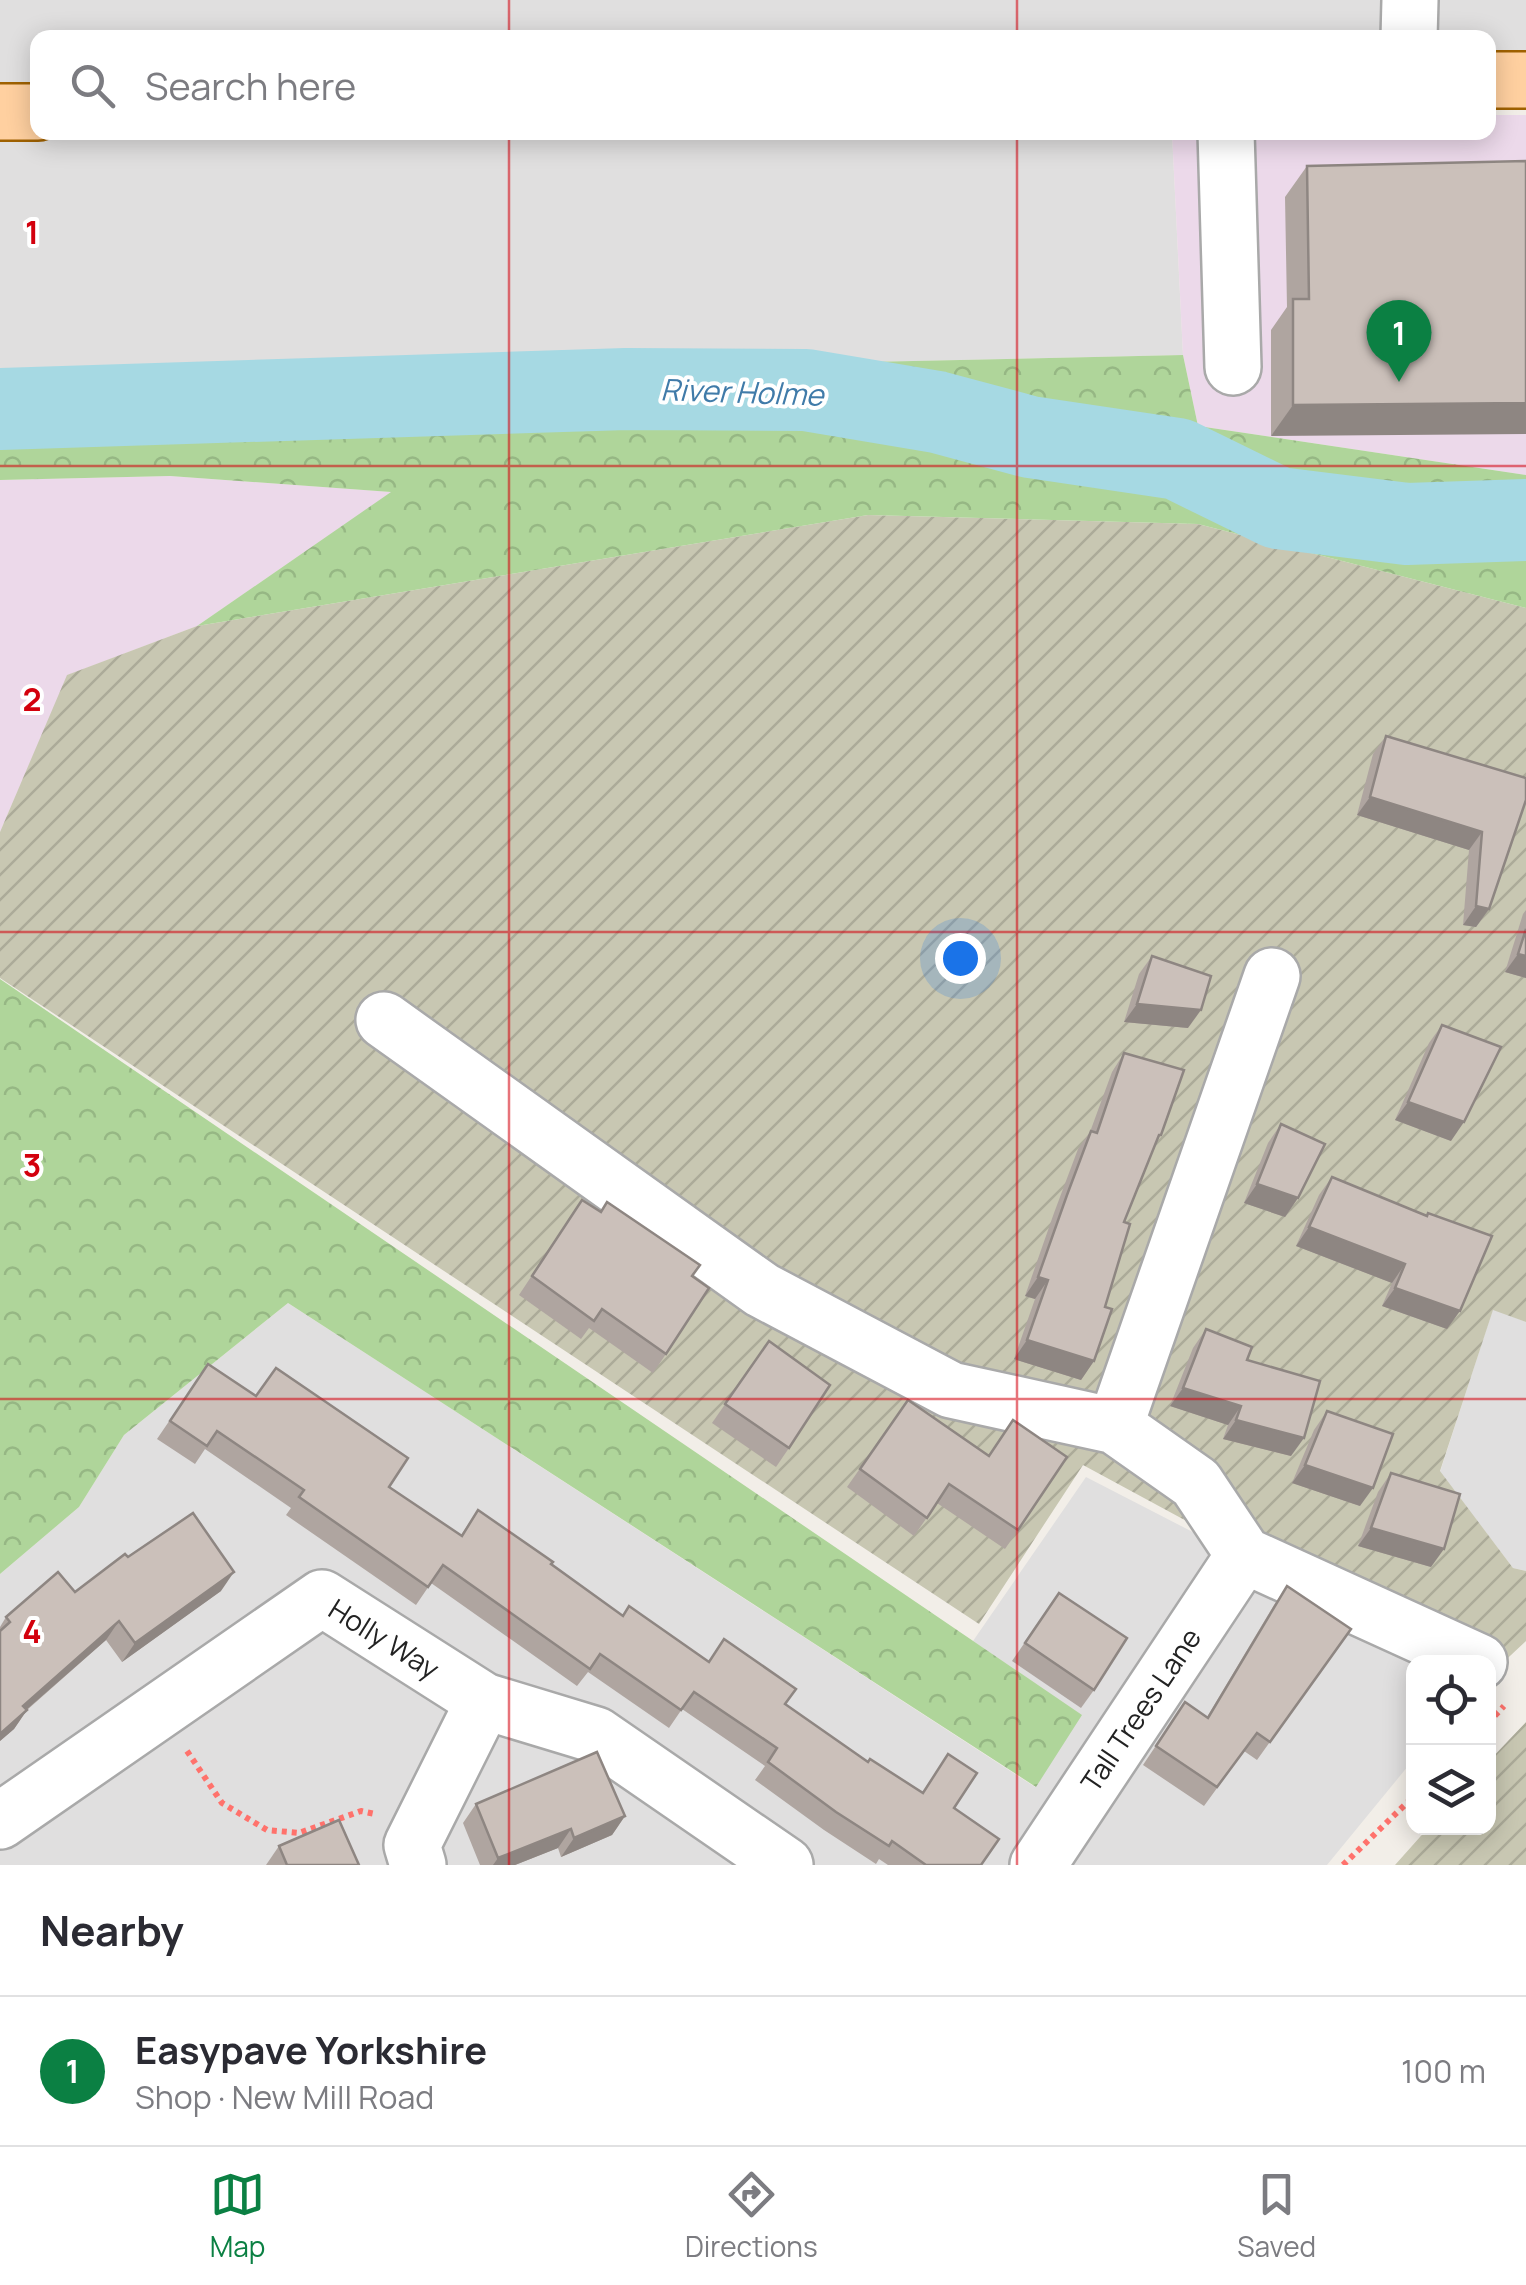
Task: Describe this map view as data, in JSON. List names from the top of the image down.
{
  "streets": {
    "street": ["Holly Way", "Tall Trees Lane"]
  },
  "water": ["River Holme"],
  "page": {
    "search": "Search here",
    "pins": "1",
    "heading": "Nearby",
    "list": [
      {
        "mark": "1",
        "name": "Easypave Yorkshire",
        "note": "Shop · New Mill Road",
        "value": "100 m"
      }
    ],
    "nav": ["Map", "Directions", "Saved"]
  },
  "grid": {
    "rows": [
      "1",
      "2",
      "3",
      "4"
    ]
  }
}
